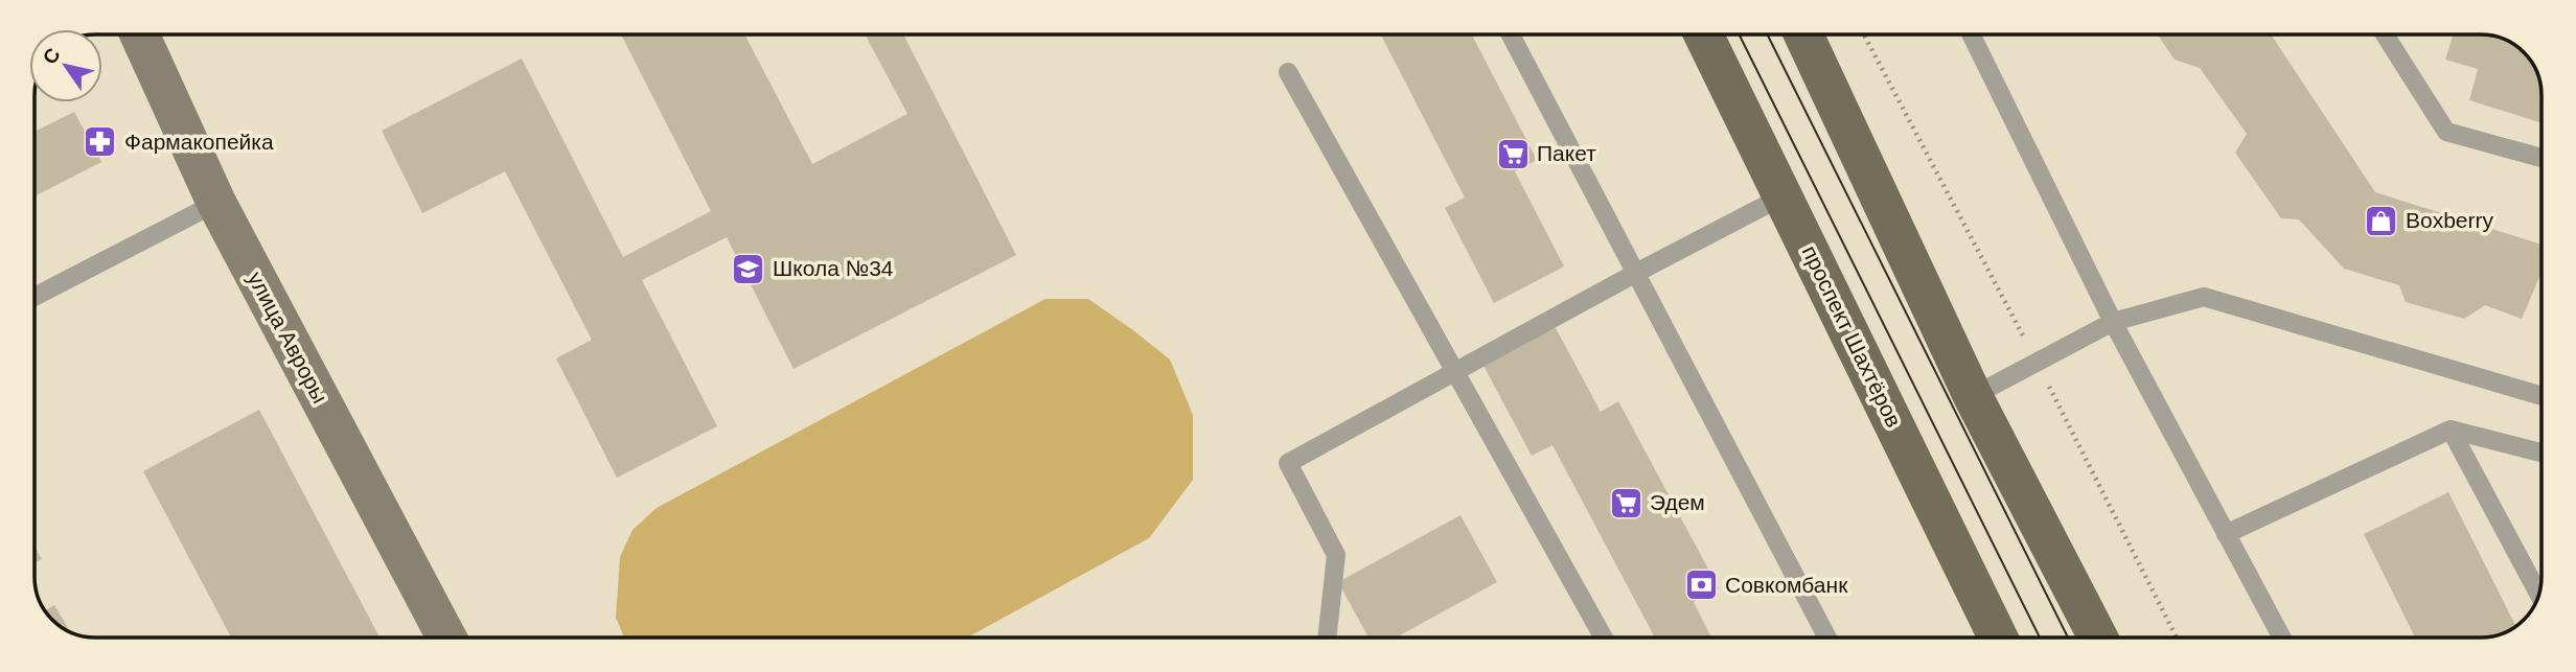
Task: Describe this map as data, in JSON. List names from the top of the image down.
{
  "streets": {
    "main road": ["проспект Шахтёров"],
    "street": ["улица Авроры"]
  },
  "places": {
    "pharmacy": ["Фармакопейка"],
    "supermarket": ["Пакет", "Эдем"],
    "shop": ["Boxberry"],
    "school or university": ["Школа №34"],
    "bank": ["Совкомбанк"]
  },
  "north": "top left"
}
